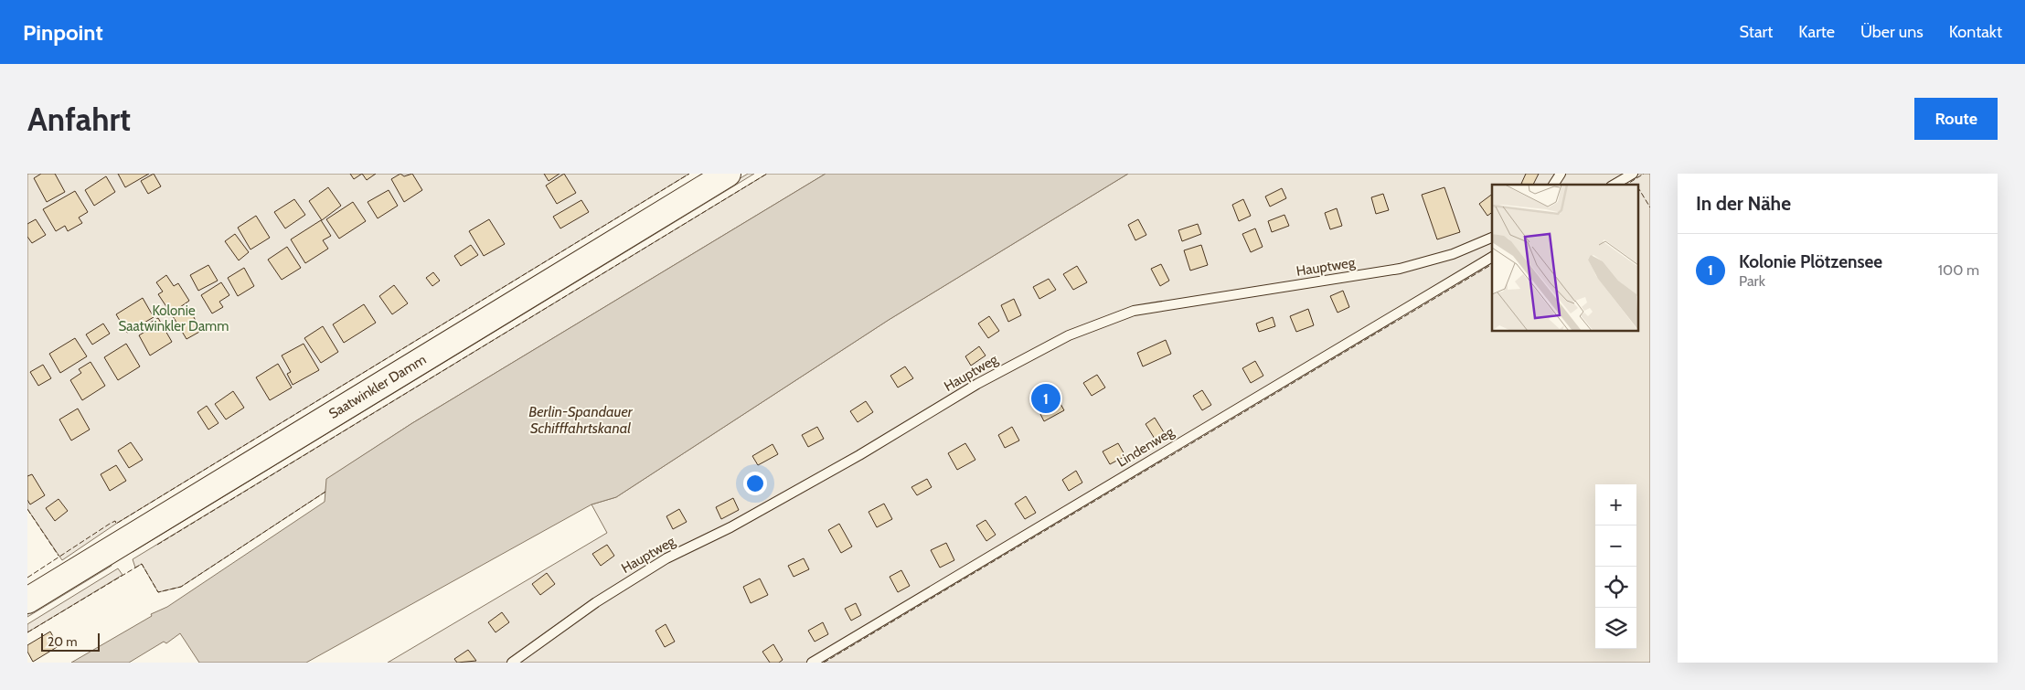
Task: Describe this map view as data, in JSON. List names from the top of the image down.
{
  "streets": {
    "main road": ["Saatwinkler Damm"],
    "lane": ["Hauptweg", "Lindenweg"]
  },
  "water": ["Berlin-Spandauer Schifffahrtskanal"],
  "parks": ["Kolonie Saatwinkler Damm"],
  "scale_bar": "20 m",
  "page": {
    "header": "Pinpoint",
    "nav": [
      "Start",
      "Karte",
      "Über uns",
      "Kontakt"
    ],
    "buttons": "Route",
    "title": "Anfahrt",
    "heading": "In der Nähe",
    "list": [
      {
        "mark": "1",
        "name": "Kolonie Plötzensee",
        "note": "Park",
        "value": "100 m"
      }
    ],
    "pins": "1",
    "map_buttons": ["+", "−"],
    "scale": "20 m"
  }
}
